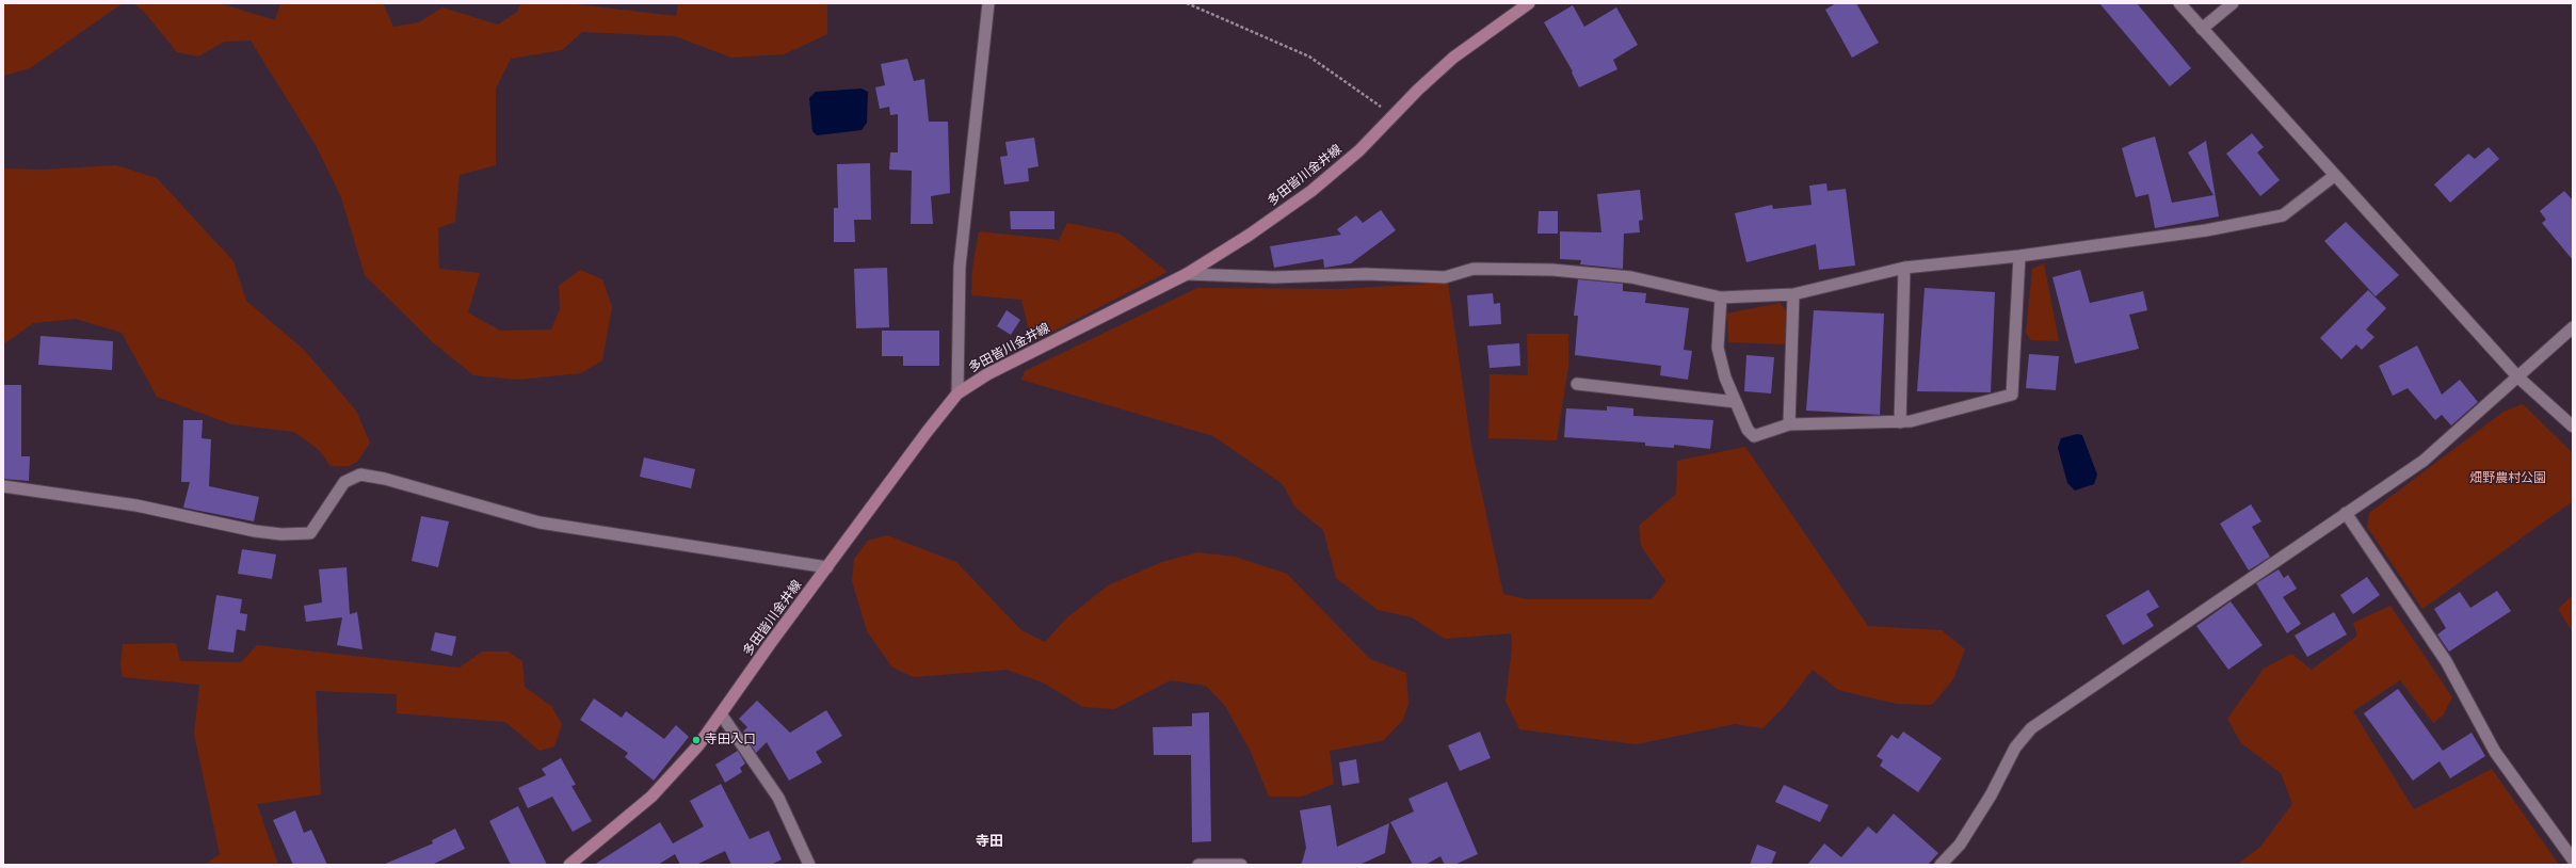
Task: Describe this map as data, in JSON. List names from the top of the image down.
{
  "streets": {
    "main road": ["多田皆川金井線"]
  },
  "districts": ["寺田"],
  "parks": ["畑野農村公園"],
  "places": ["寺田入口"]
}
